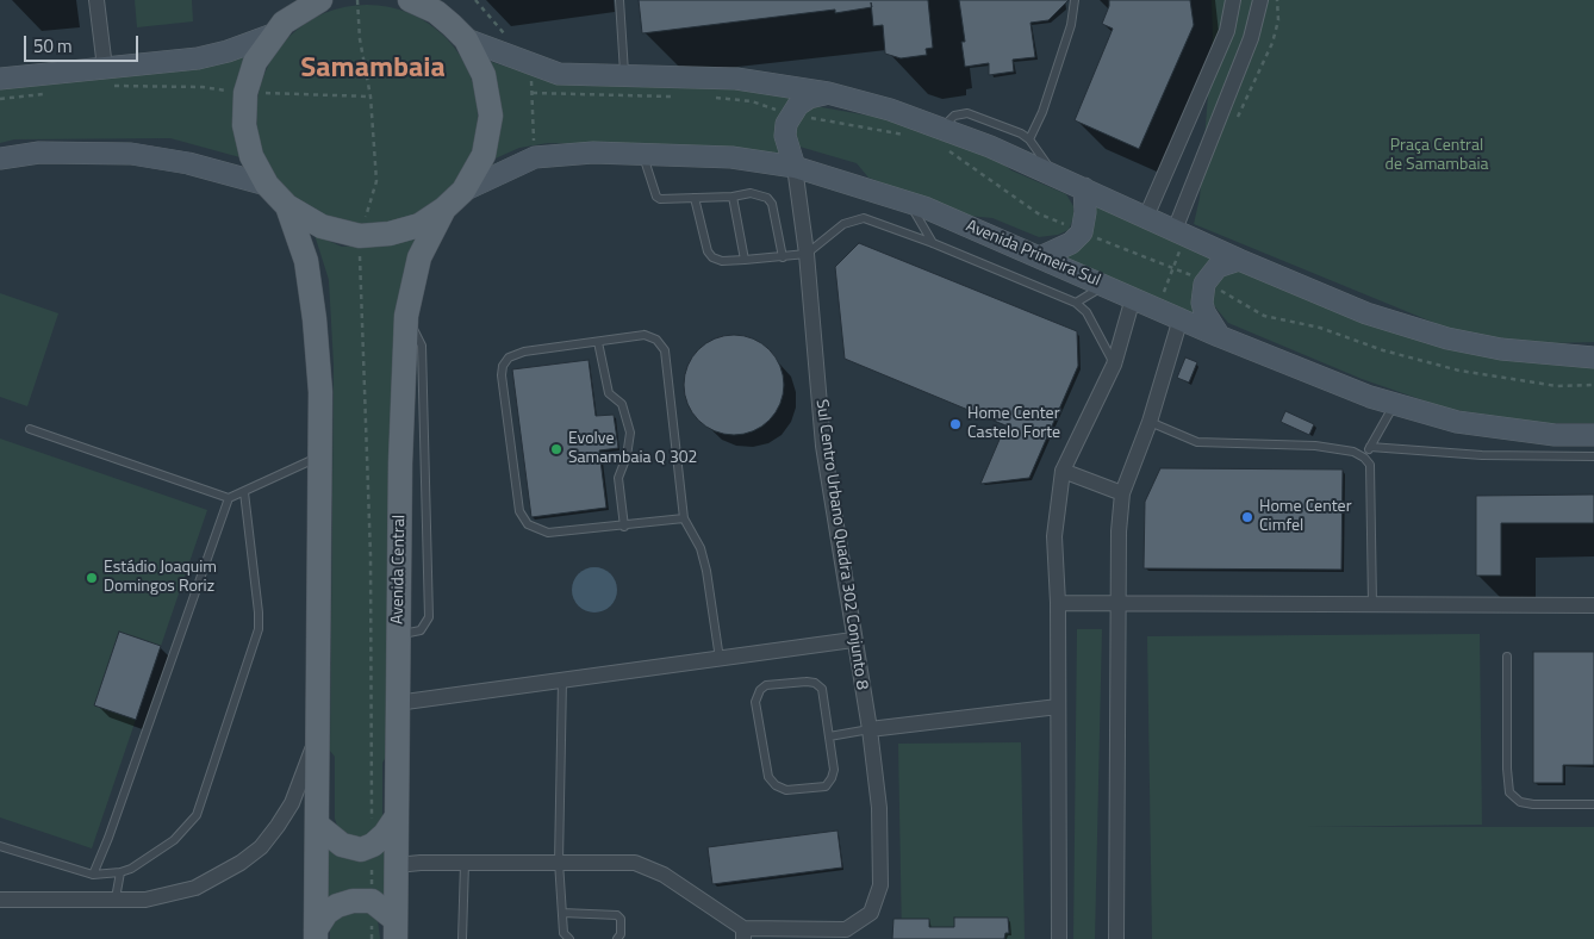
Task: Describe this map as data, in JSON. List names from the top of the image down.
{
  "streets": {
    "main road": ["Avenida Primeira Sul", "Avenida Central"],
    "street": ["Sul Centro Urbano Quadra 302 Conjunto 8"]
  },
  "crossings": [
    ["Avenida Primeira Sul", "Sul Centro Urbano Quadra 302 Conjunto 8"]
  ],
  "districts": ["Samambaia"],
  "parks": ["Praça Central de Samambaia"],
  "places": [
    "Home Center Castelo Forte",
    "Evolve Samambaia Q 302",
    "Home Center Cimfel",
    "Estádio Joaquim Domingos Roriz"
  ],
  "scale_bar": "50 m"
}
